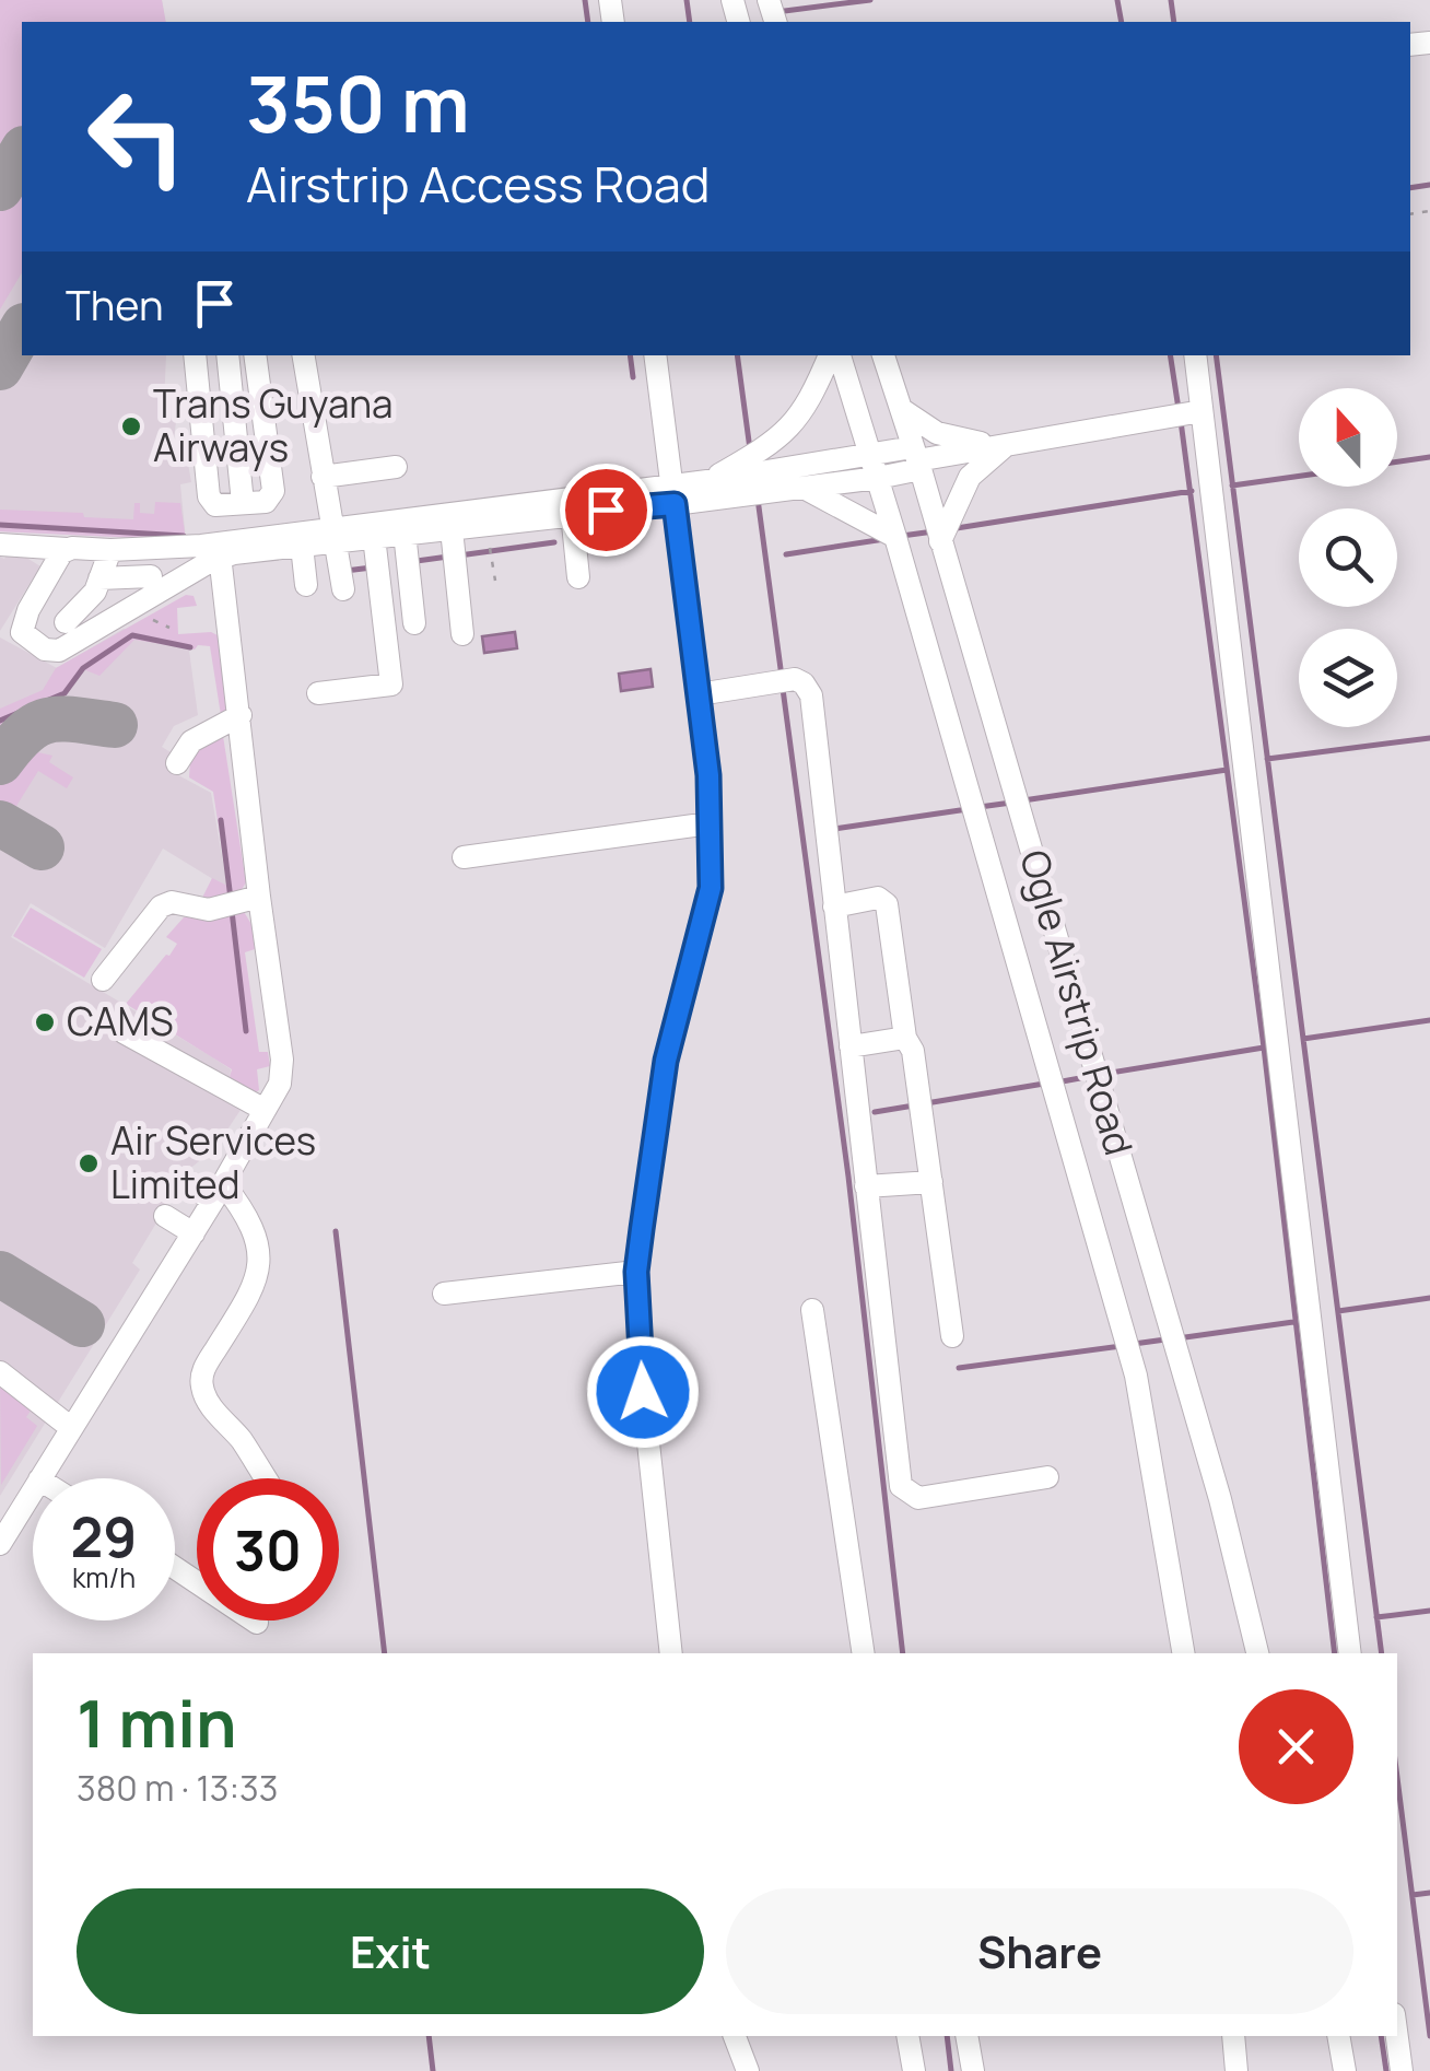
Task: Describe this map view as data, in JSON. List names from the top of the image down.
{
  "streets": {
    "street": ["Ogle Airstrip Road"]
  },
  "places": ["Trans Guyana Airways", "CAMS", "Air Services Limited"],
  "north": "top",
  "page": {
    "turn": ["350 m", "Airstrip Access Road"],
    "then": "Then",
    "speed": "29 km/h",
    "limit": "30",
    "heading": ["1 min", "380 m · 13:33"],
    "buttons": ["Exit", "Share"]
  }
}
